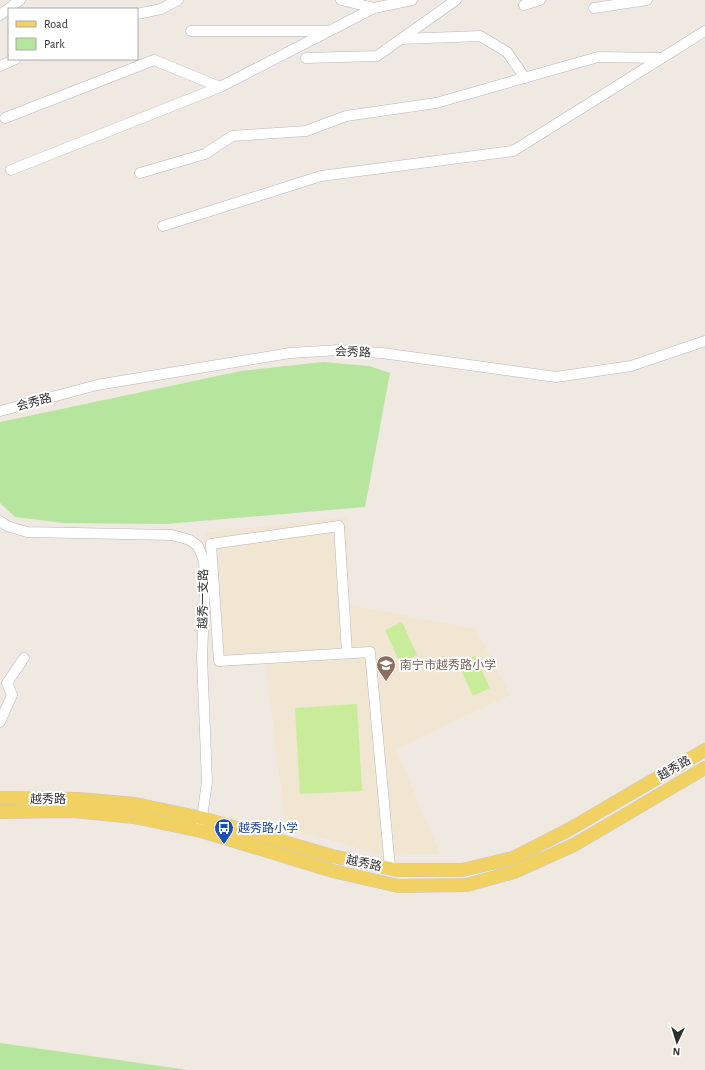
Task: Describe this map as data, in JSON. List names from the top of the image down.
{
  "streets": {
    "main road": ["越秀路"],
    "street": ["会秀路", "越秀一支路"]
  },
  "crossings": [
    ["越秀一支路", "越秀路"]
  ],
  "places": {
    "school or university": ["南宁市越秀路小学"],
    "bus stop": ["越秀路小学"]
  },
  "legend": ["Road", "Park"],
  "north": "bottom"
}
